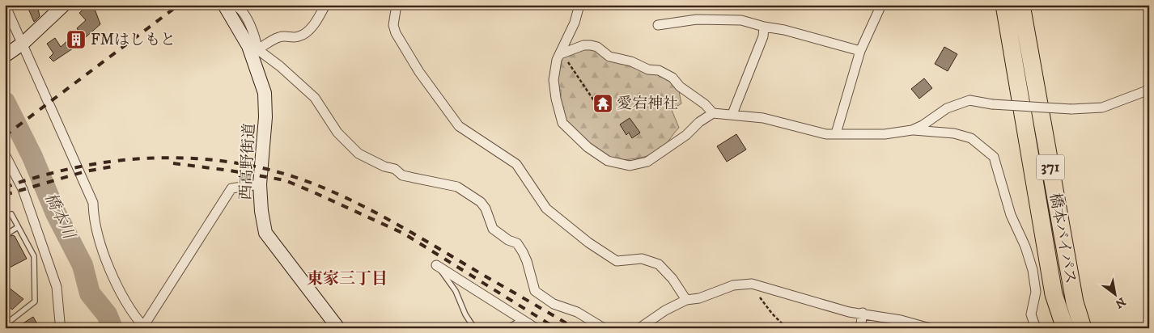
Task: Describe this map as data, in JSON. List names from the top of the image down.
{
  "streets": {
    "highway": ["371", "橋本バイパス"],
    "street": ["西高野街道"]
  },
  "districts": ["東家三丁目"],
  "water": ["橋本川"],
  "places": {
    "building": ["FMはしもと"],
    "temple": ["愛宕神社"]
  },
  "north": "bottom right"
}
